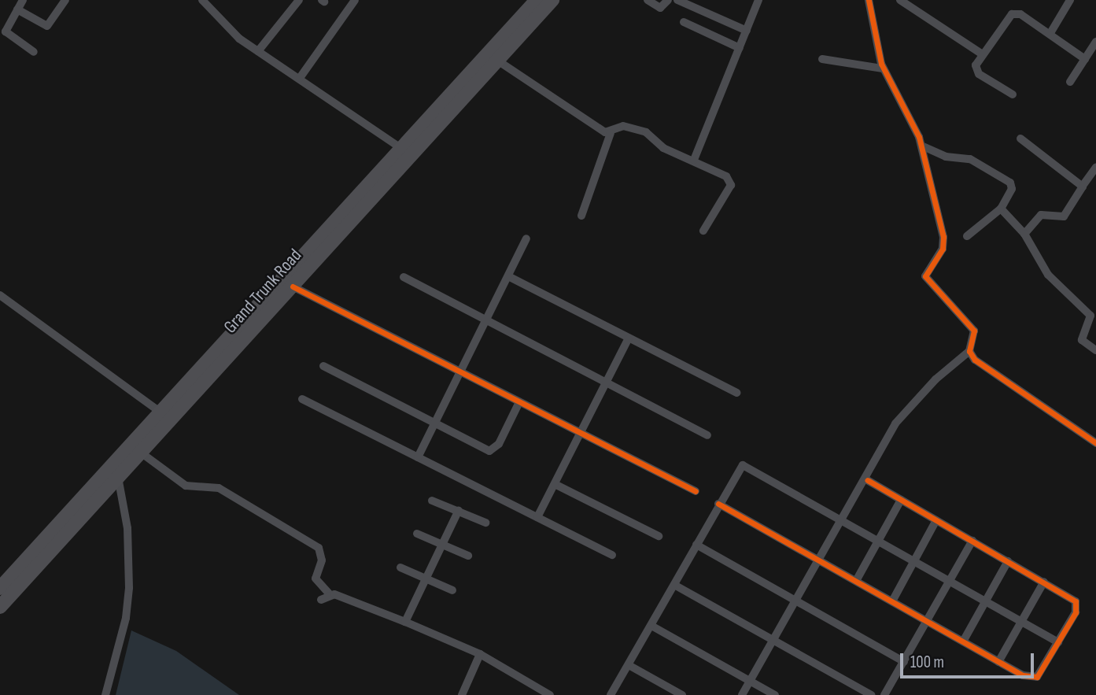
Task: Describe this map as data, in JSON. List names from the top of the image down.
{
  "streets": {
    "highway": ["Grand Trunk Road"]
  },
  "scale_bar": "100 m"
}
